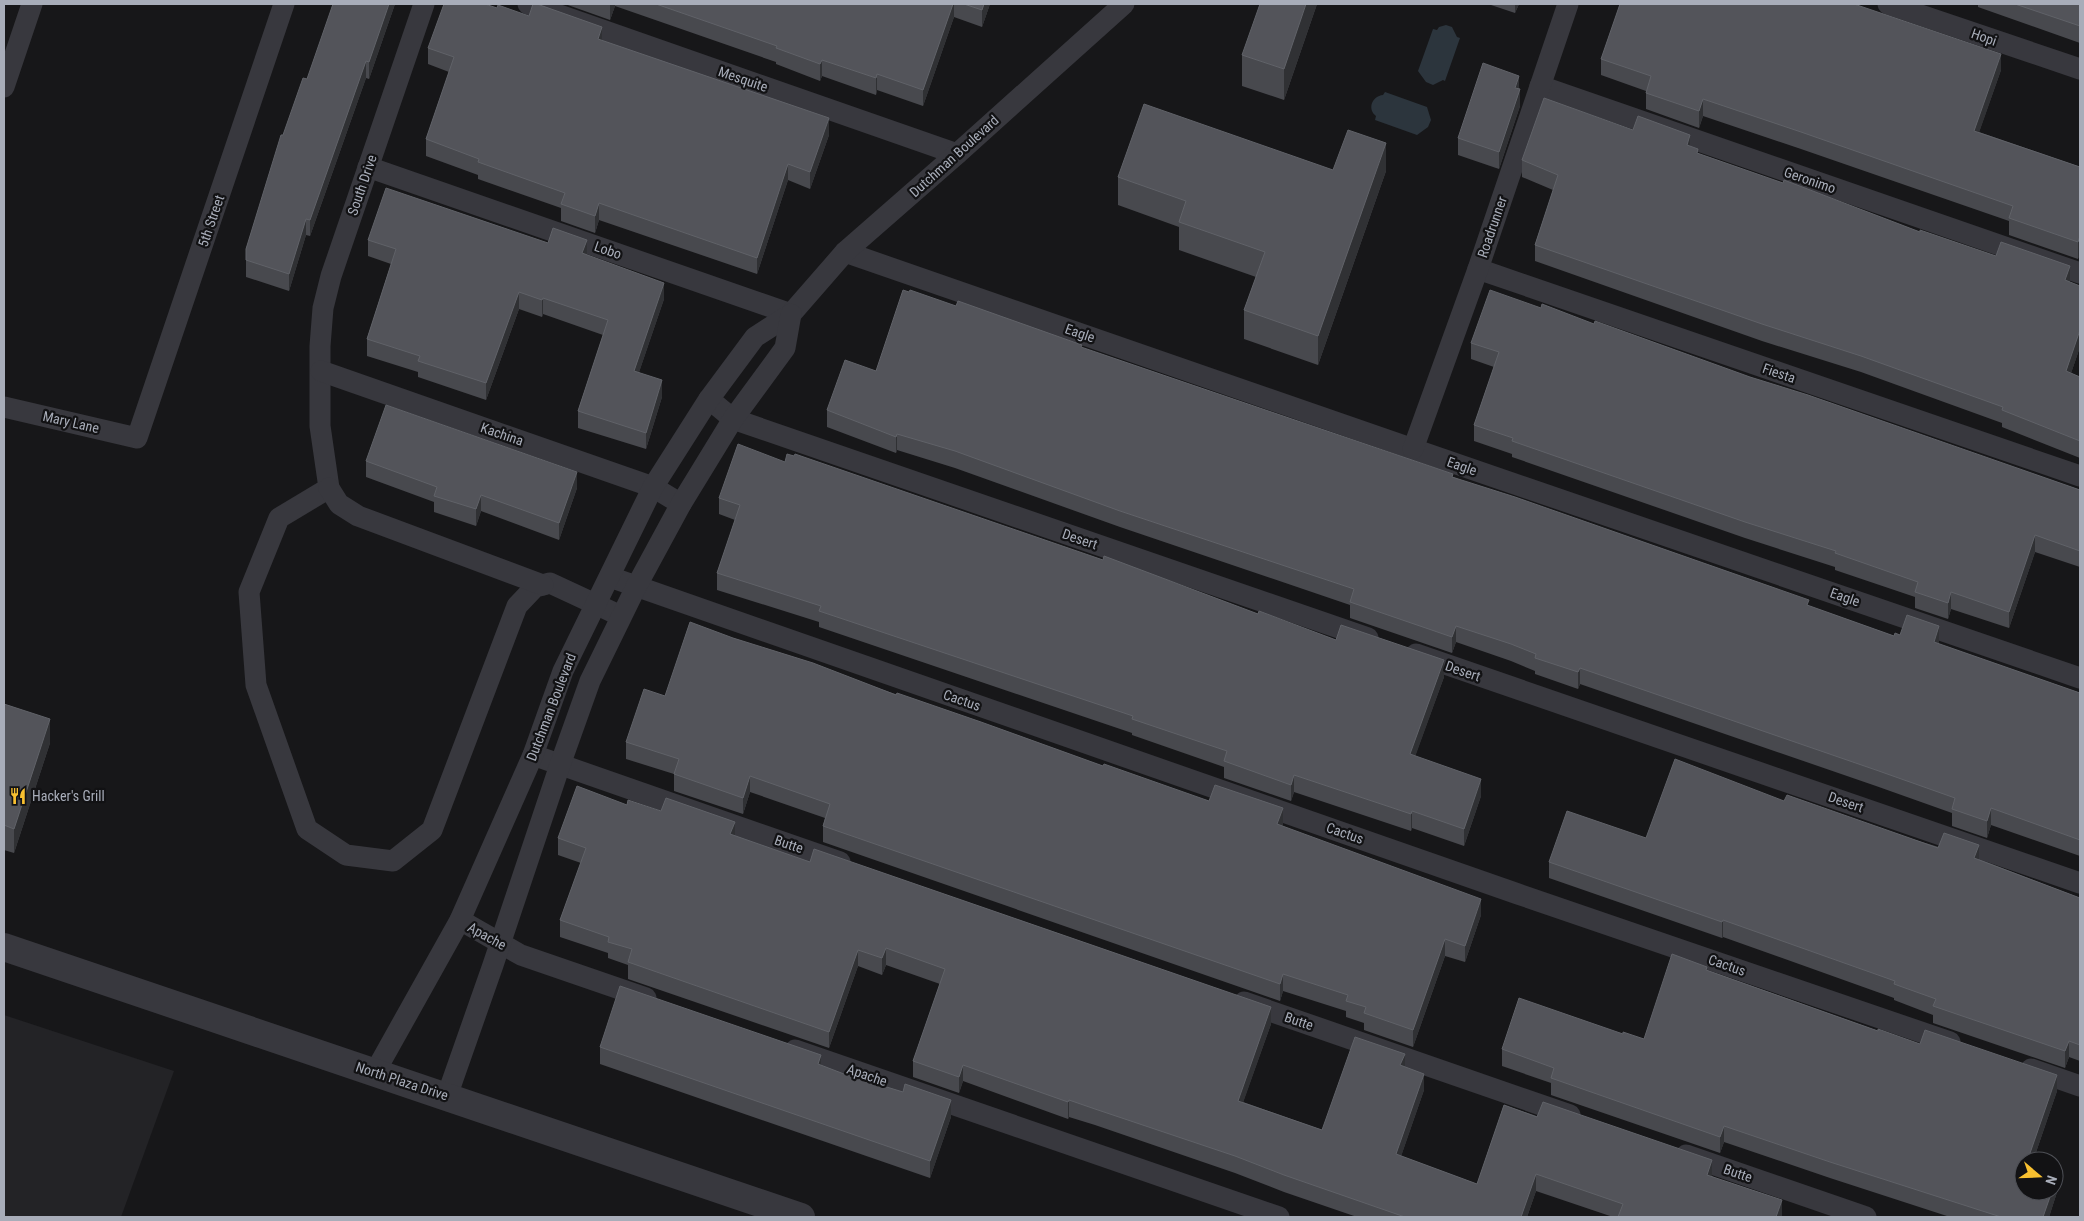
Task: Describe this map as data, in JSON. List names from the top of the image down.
{
  "streets": {
    "street": ["North Plaza Drive"],
    "lane": [
      "Hopi",
      "Mesquite",
      "Dutchman Boulevard",
      "Geronimo",
      "South Drive",
      "5th Street",
      "Roadrunner",
      "Lobo",
      "Eagle",
      "Fiesta",
      "Mary Lane",
      "Kachina",
      "Desert",
      "Cactus",
      "Butte",
      "Apache"
    ]
  },
  "crossings": [
    ["Mesquite", "Dutchman Boulevard"],
    ["Dutchman Boulevard", "Lobo"],
    ["Dutchman Boulevard", "Eagle"],
    ["Dutchman Boulevard", "Kachina"],
    ["Dutchman Boulevard", "Desert"],
    ["Dutchman Boulevard", "Cactus"],
    ["Dutchman Boulevard", "Butte"],
    ["Dutchman Boulevard", "Apache"],
    ["Dutchman Boulevard", "North Plaza Drive"],
    ["Geronimo", "Roadrunner"],
    ["South Drive", "Lobo"],
    ["South Drive", "Kachina"],
    ["5th Street", "Mary Lane"],
    ["Roadrunner", "Eagle"],
    ["Roadrunner", "Fiesta"]
  ],
  "places": {
    "restaurant": ["Hacker's Grill"]
  },
  "north": "right"
}
